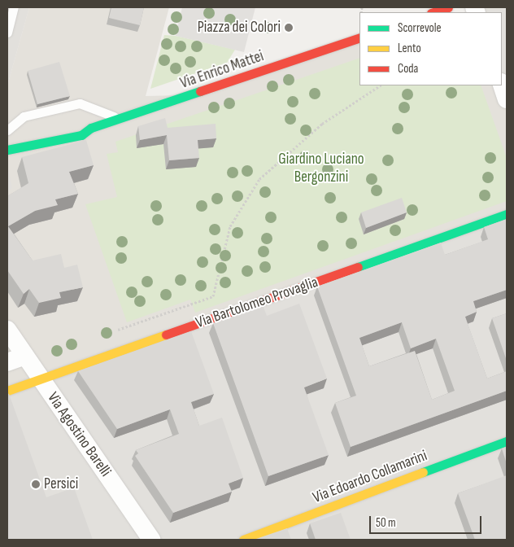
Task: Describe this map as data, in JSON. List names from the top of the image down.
{
  "streets": {
    "street": [
      "Via Enrico Mattei",
      "Via Bartolomeo Provaglia",
      "Via Agostino Barelli",
      "Via Edoardo Collamarini"
    ]
  },
  "crossings": [
    ["Via Bartolomeo Provaglia", "Via Agostino Barelli"]
  ],
  "parks": ["Giardino Luciano Bergonzini"],
  "places": ["Piazza dei Colori", "Persici"],
  "legend": ["Scorrevole", "Lento", "Coda"],
  "scale_bar": "50 m"
}
